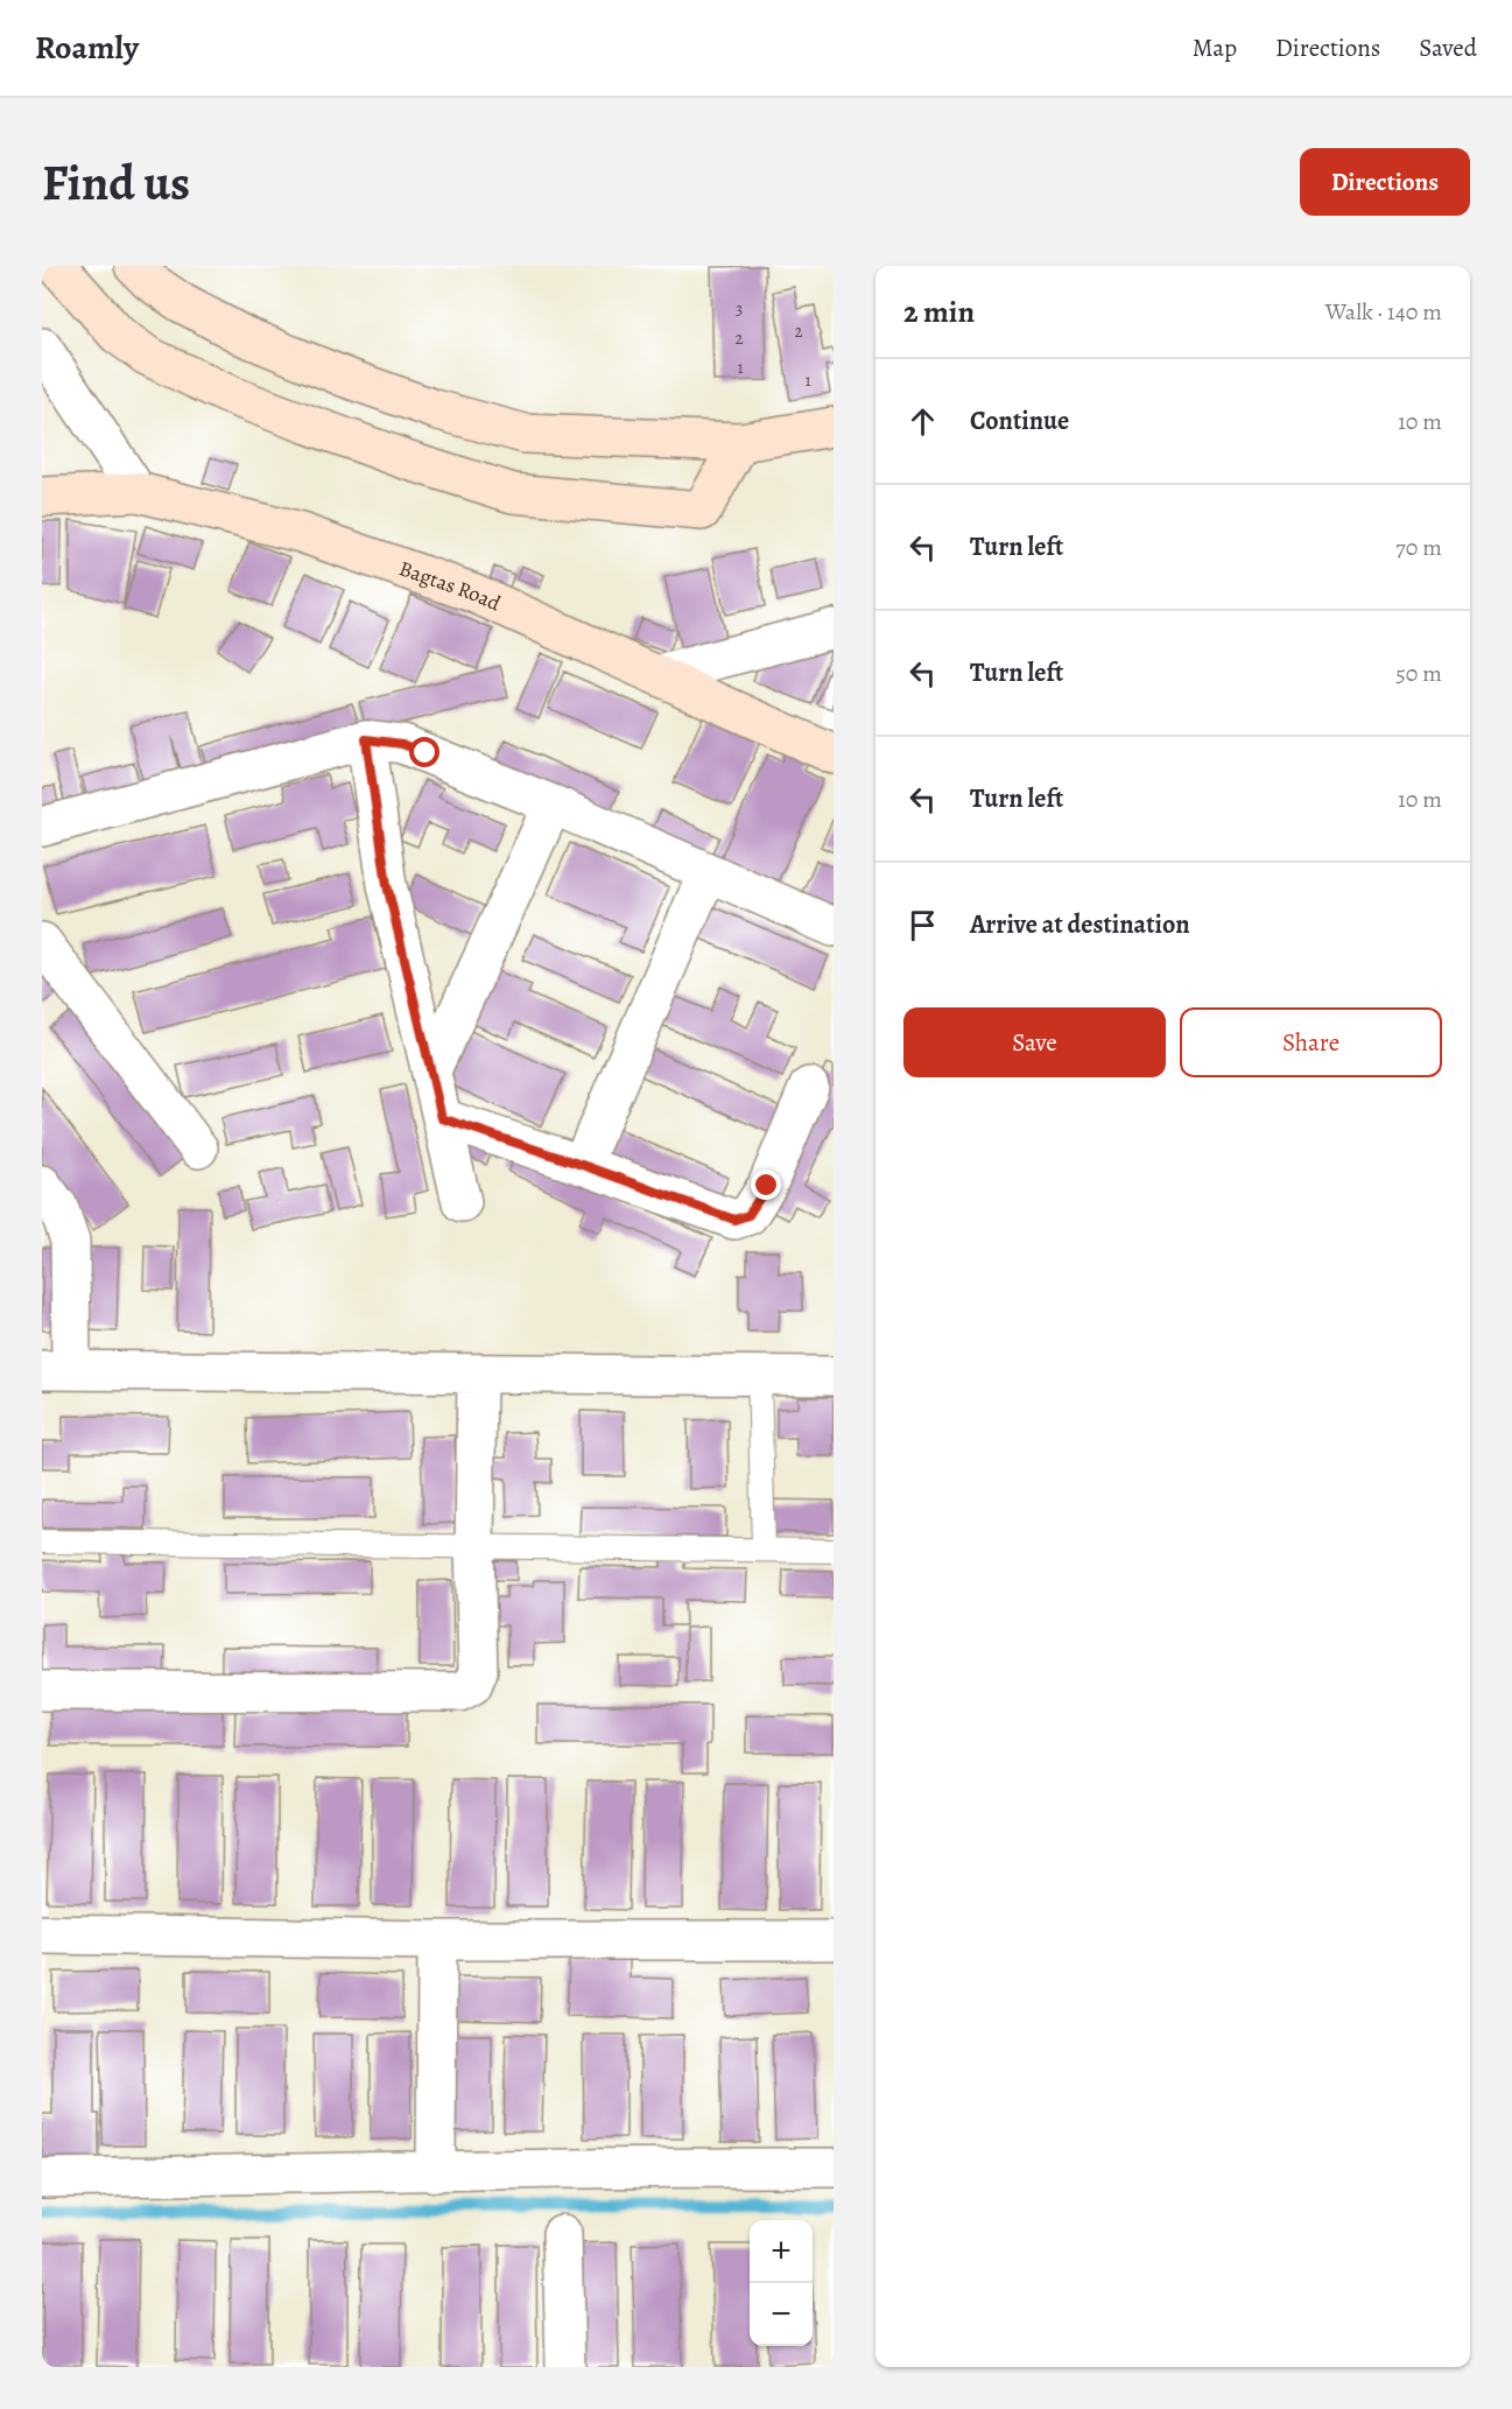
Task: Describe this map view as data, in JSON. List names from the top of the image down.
{
  "streets": {
    "street": ["Bagtas Road"]
  },
  "house_numbers": [
    "3",
    "2",
    "2",
    "1",
    "1"
  ],
  "page": {
    "header": "Roamly",
    "nav": ["Map", "Directions", "Saved"],
    "buttons": [
      "Directions",
      ["Save", "Share"]
    ],
    "title": "Find us",
    "heading": ["2 min", "Walk · 140 m"],
    "list": [
      ["Continue", "10 m"],
      ["Turn left", "70 m"],
      ["Turn left", "50 m"],
      ["Turn left", "10 m"],
      "Arrive at destination"
    ],
    "map_buttons": ["+", "−"]
  }
}
